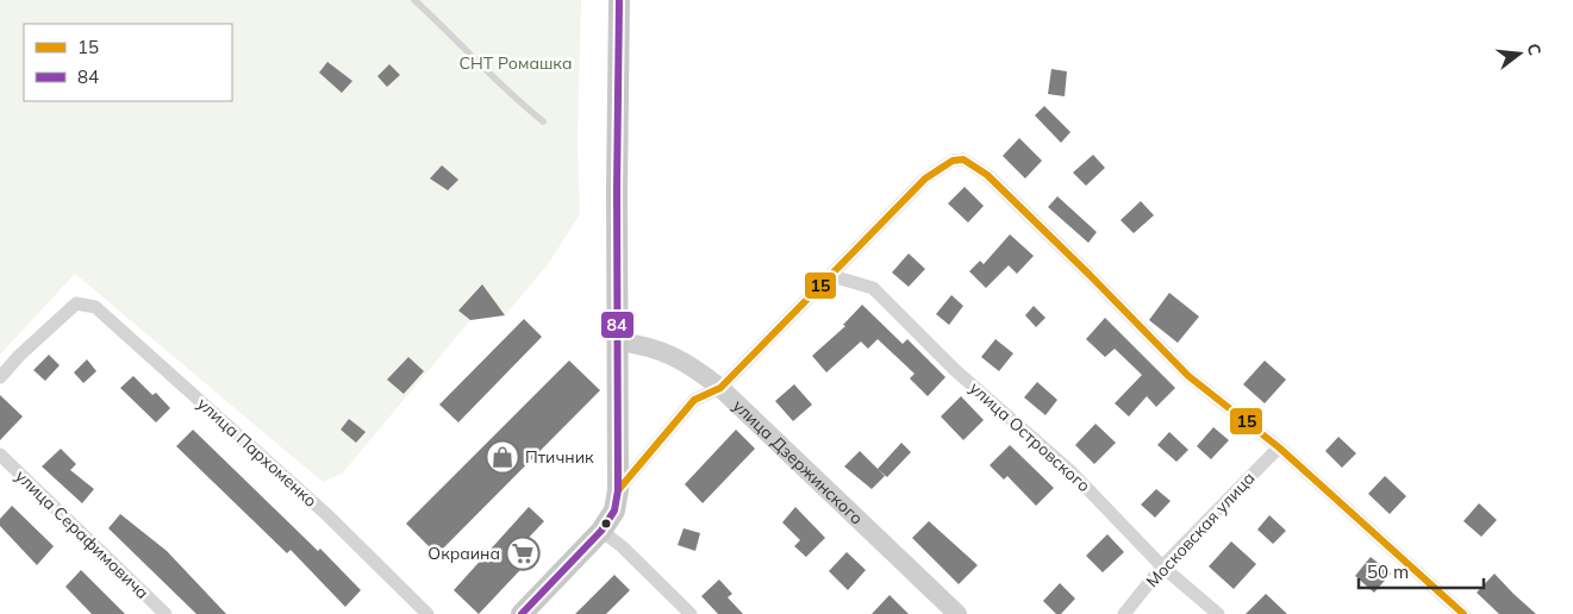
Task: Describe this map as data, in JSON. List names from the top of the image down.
{
  "streets": {
    "street": [
      "улица Островского",
      "улица Пархоменко",
      "улица Дзержинского",
      "Московская улица",
      "улица Серафимовича"
    ]
  },
  "crossings": [
    ["улица Островского", "Московская улица"]
  ],
  "parks": ["СНТ Ромашка"],
  "places": {
    "shop": ["Птичник"],
    "supermarket": ["Окраина"]
  },
  "lines": ["transit line 84", "transit line 15"],
  "legend": ["15", "84"],
  "scale_bar": "50 m",
  "north": "right"
}
